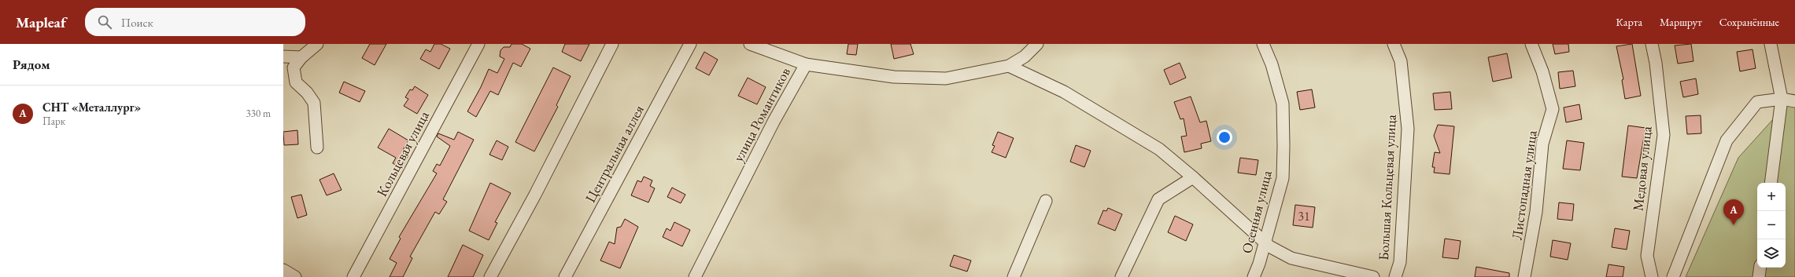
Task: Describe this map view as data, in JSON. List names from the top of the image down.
{
  "streets": {
    "street": [
      "улица Романтиков",
      "Кольцевая улица",
      "Центральная аллея",
      "Медовая улица",
      "Листопадная улица",
      "Большая Кольцевая улица",
      "Осенняя улица"
    ]
  },
  "house_numbers": ["31"],
  "page": {
    "header": "Mapleaf",
    "search": "Поиск",
    "nav": ["Карта", "Маршрут", "Сохранённые"],
    "heading": "Рядом",
    "list": [
      {
        "mark": "A",
        "name": "СНТ «Металлург»",
        "note": "Парк",
        "value": "330 m"
      }
    ],
    "map_buttons": ["+", "−"],
    "pins": "A"
  }
}
